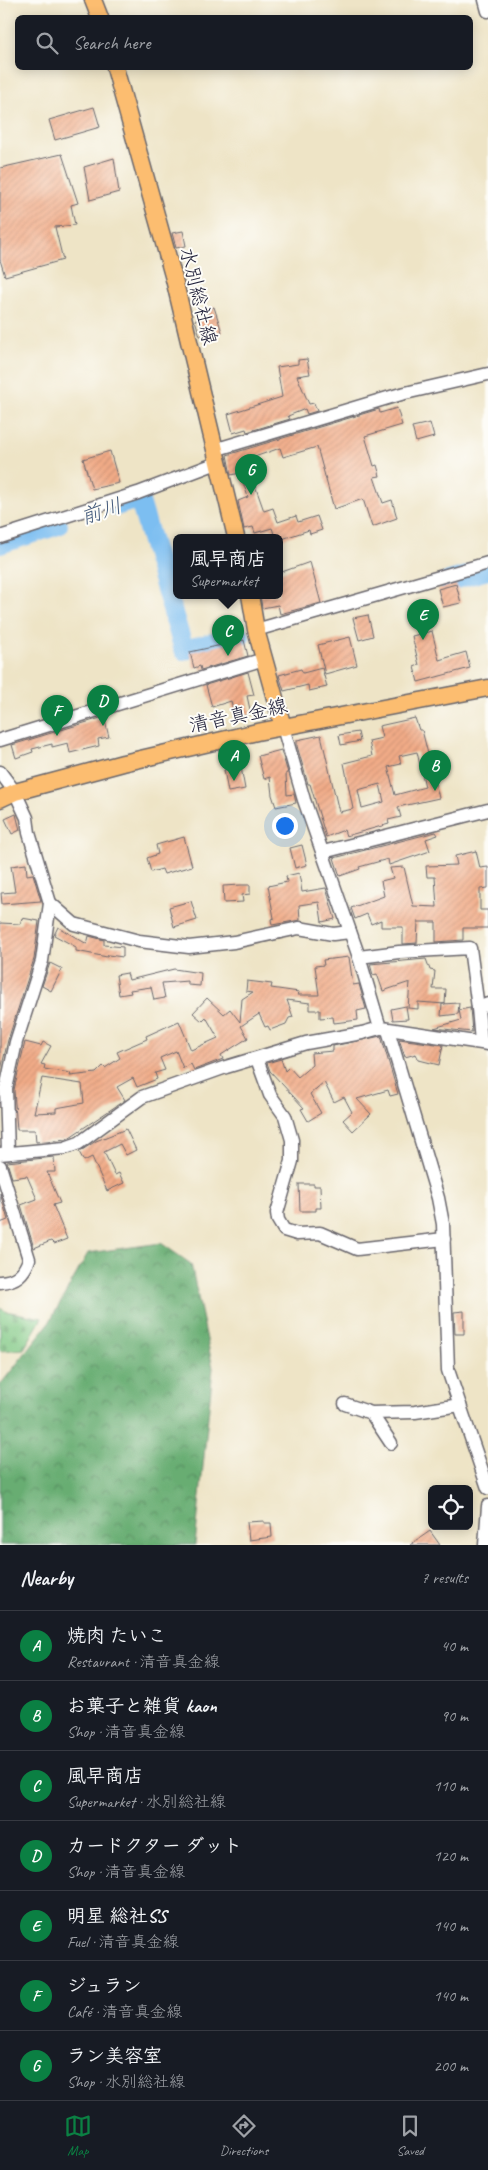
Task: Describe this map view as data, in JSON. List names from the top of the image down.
{
  "streets": {
    "main road": ["水別総社線", "清音真金線"]
  },
  "water": ["前川"],
  "page": {
    "search": "Search here",
    "pins": [
      "G",
      "E",
      "C",
      "D",
      "F",
      "A",
      "B"
    ],
    "popup": ["風早商店", "Supermarket"],
    "heading": ["Nearby", "7 results"],
    "list": [
      {
        "mark": "A",
        "name": "焼肉 たいこ",
        "note": "Restaurant · 清音真金線",
        "value": "40 m"
      },
      {
        "mark": "B",
        "name": "お菓子と雑貨 kaon",
        "note": "Shop · 清音真金線",
        "value": "90 m"
      },
      {
        "mark": "C",
        "name": "風早商店",
        "note": "Supermarket · 水別総社線",
        "value": "110 m"
      },
      {
        "mark": "D",
        "name": "カードクター ダット",
        "note": "Shop · 清音真金線",
        "value": "120 m"
      },
      {
        "mark": "E",
        "name": "明星 総社SS",
        "note": "Fuel · 清音真金線",
        "value": "140 m"
      },
      {
        "mark": "F",
        "name": "ジュラン",
        "note": "Café · 清音真金線",
        "value": "140 m"
      },
      {
        "mark": "G",
        "name": "ラン美容室",
        "note": "Shop · 水別総社線",
        "value": "200 m"
      }
    ],
    "nav": ["Map", "Directions", "Saved"]
  }
}
